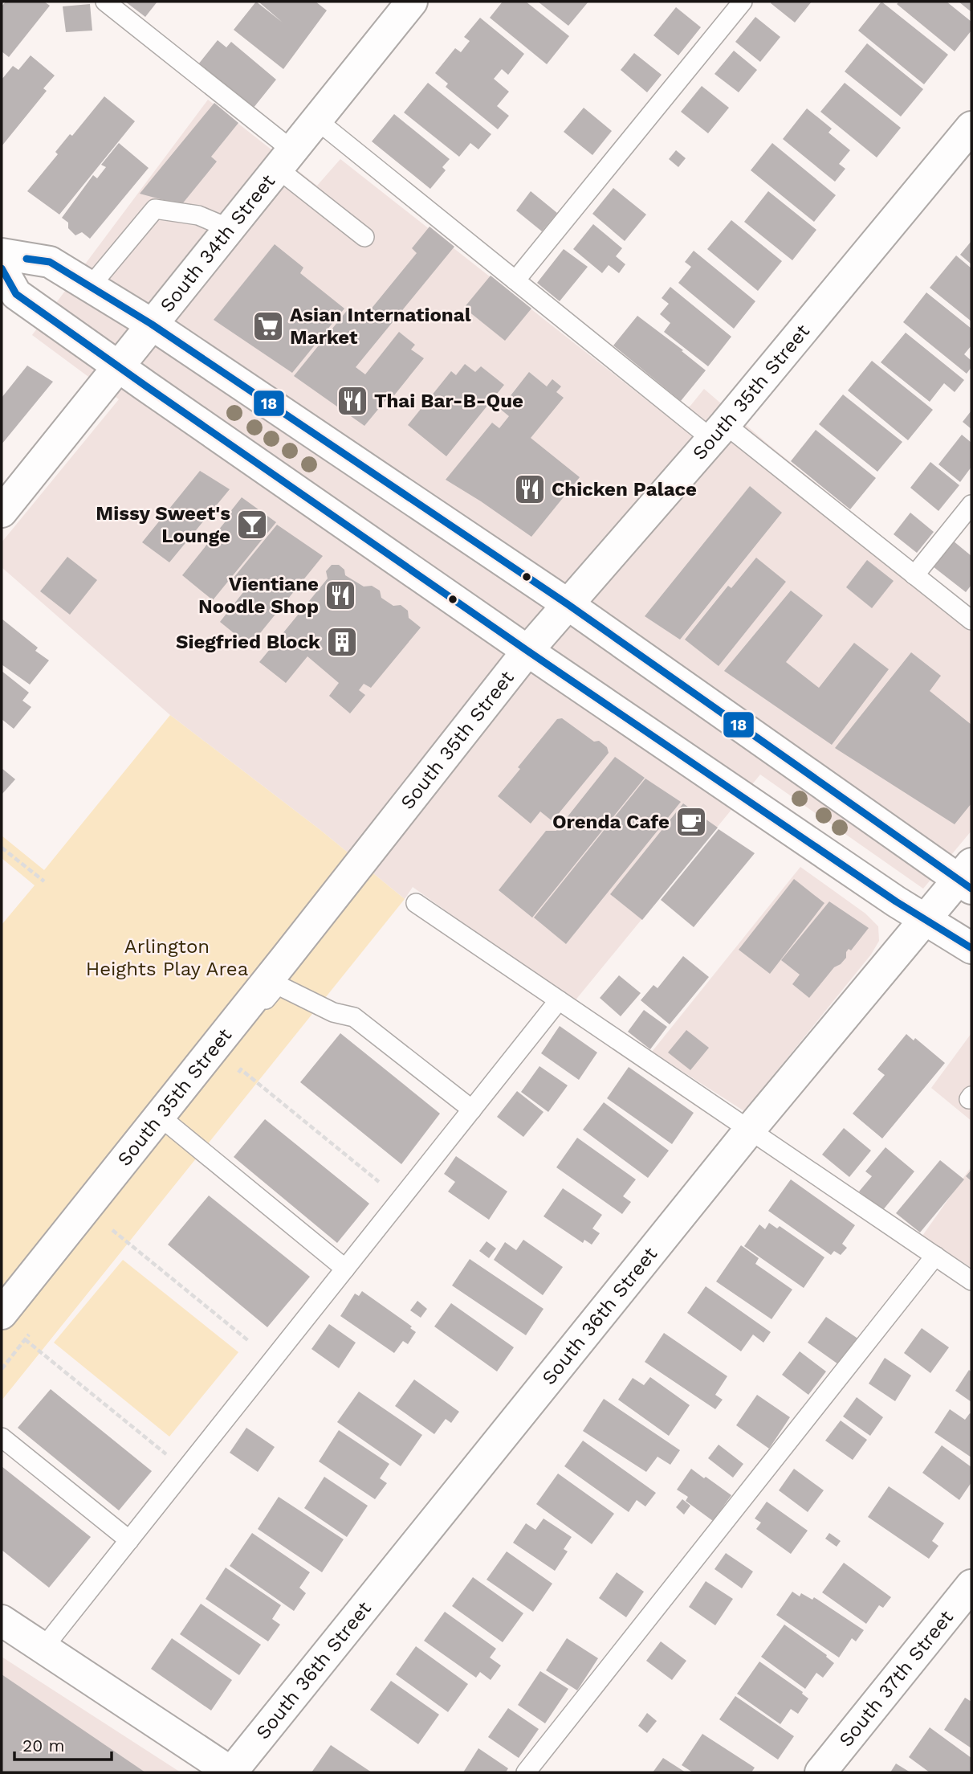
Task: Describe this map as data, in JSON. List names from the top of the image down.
{
  "streets": {
    "main road": [
      "South 34th Street",
      "South 35th Street",
      "South 36th Street",
      "South 37th Street"
    ]
  },
  "parks": ["Arlington Heights Play Area"],
  "places": {
    "supermarket": ["Asian International Market"],
    "restaurant": ["Thai Bar-B-Que", "Chicken Palace", "Vientiane Noodle Shop"],
    "bar": ["Missy Sweet's Lounge"],
    "building": ["Siegfried Block"],
    "cafe": ["Orenda Cafe"]
  },
  "lines": ["transit line 18"],
  "scale_bar": "20 m"
}
